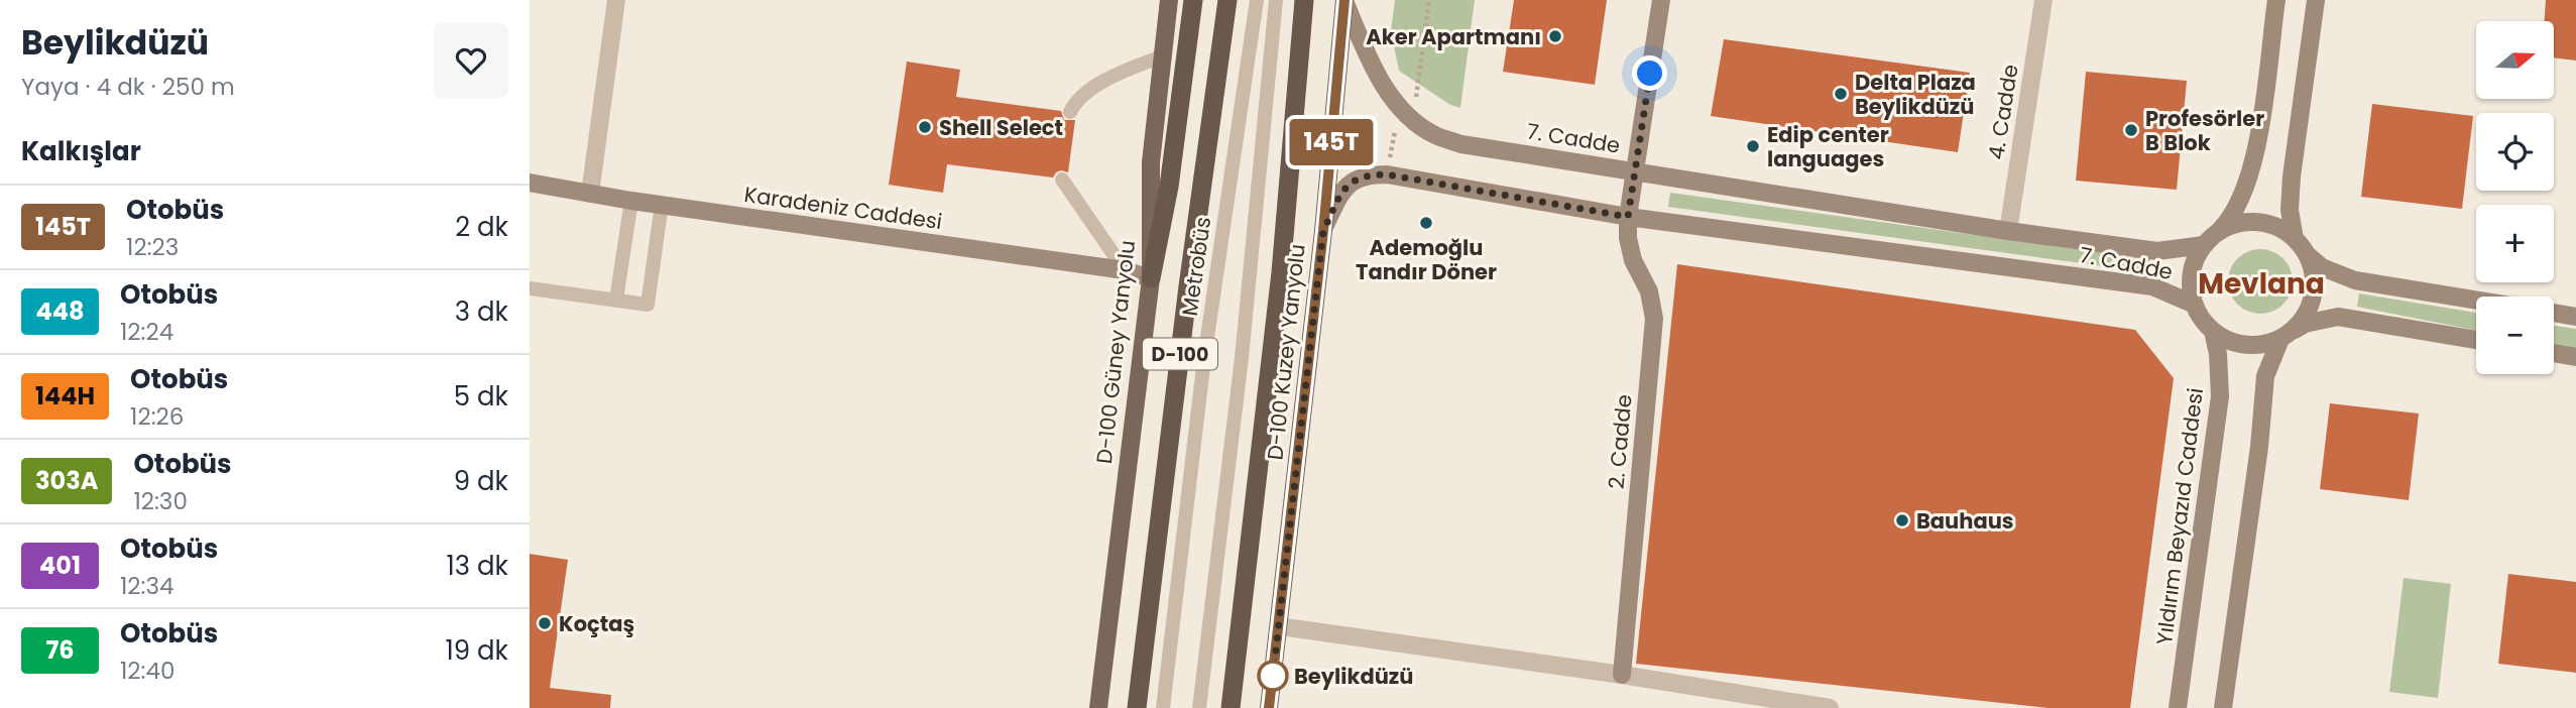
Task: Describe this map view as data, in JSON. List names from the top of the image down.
{
  "streets": {
    "highway": ["D-100"],
    "main road": [
      "7. Cadde",
      "Karadeniz Caddesi",
      "D-100 Güney Yanyolu",
      "D-100 Kuzey Yanyolu",
      "2. Cadde",
      "Yıldırım Beyazıd Caddesi"
    ],
    "street": ["4. Cadde"],
    "lane": ["Metrobüs"]
  },
  "crossings": [
    ["4. Cadde", "7. Cadde"],
    ["7. Cadde", "D-100 Kuzey Yanyolu"],
    ["7. Cadde", "2. Cadde"],
    ["7. Cadde", "Yıldırım Beyazıd Caddesi"],
    ["Karadeniz Caddesi", "D-100 Güney Yanyolu"]
  ],
  "districts": ["Mevlana"],
  "places": [
    "Aker Apartmanı",
    "Delta Plaza Beylikdüzü",
    "Shell Select",
    "Profesörler B Blok",
    "Edip center languages",
    "Ademoğlu Tandır Döner",
    "Bauhaus",
    "Koçtaş",
    "Beylikdüzü"
  ],
  "lines": ["bus line 145T"],
  "north": "right",
  "page": {
    "heading": [
      ["Beylikdüzü", "Yaya · 4 dk · 250 m"],
      "Kalkışlar"
    ],
    "on_map": "145T",
    "map_buttons": ["+", "−"],
    "list": [
      {
        "mark": "145T",
        "name": "Otobüs",
        "note": "12:23",
        "value": "2 dk"
      },
      {
        "mark": "448",
        "name": "Otobüs",
        "note": "12:24",
        "value": "3 dk"
      },
      {
        "mark": "144H",
        "name": "Otobüs",
        "note": "12:26",
        "value": "5 dk"
      },
      {
        "mark": "303A",
        "name": "Otobüs",
        "note": "12:30",
        "value": "9 dk"
      },
      {
        "mark": "401",
        "name": "Otobüs",
        "note": "12:34",
        "value": "13 dk"
      },
      {
        "mark": "76",
        "name": "Otobüs",
        "note": "12:40",
        "value": "19 dk"
      }
    ]
  }
}
